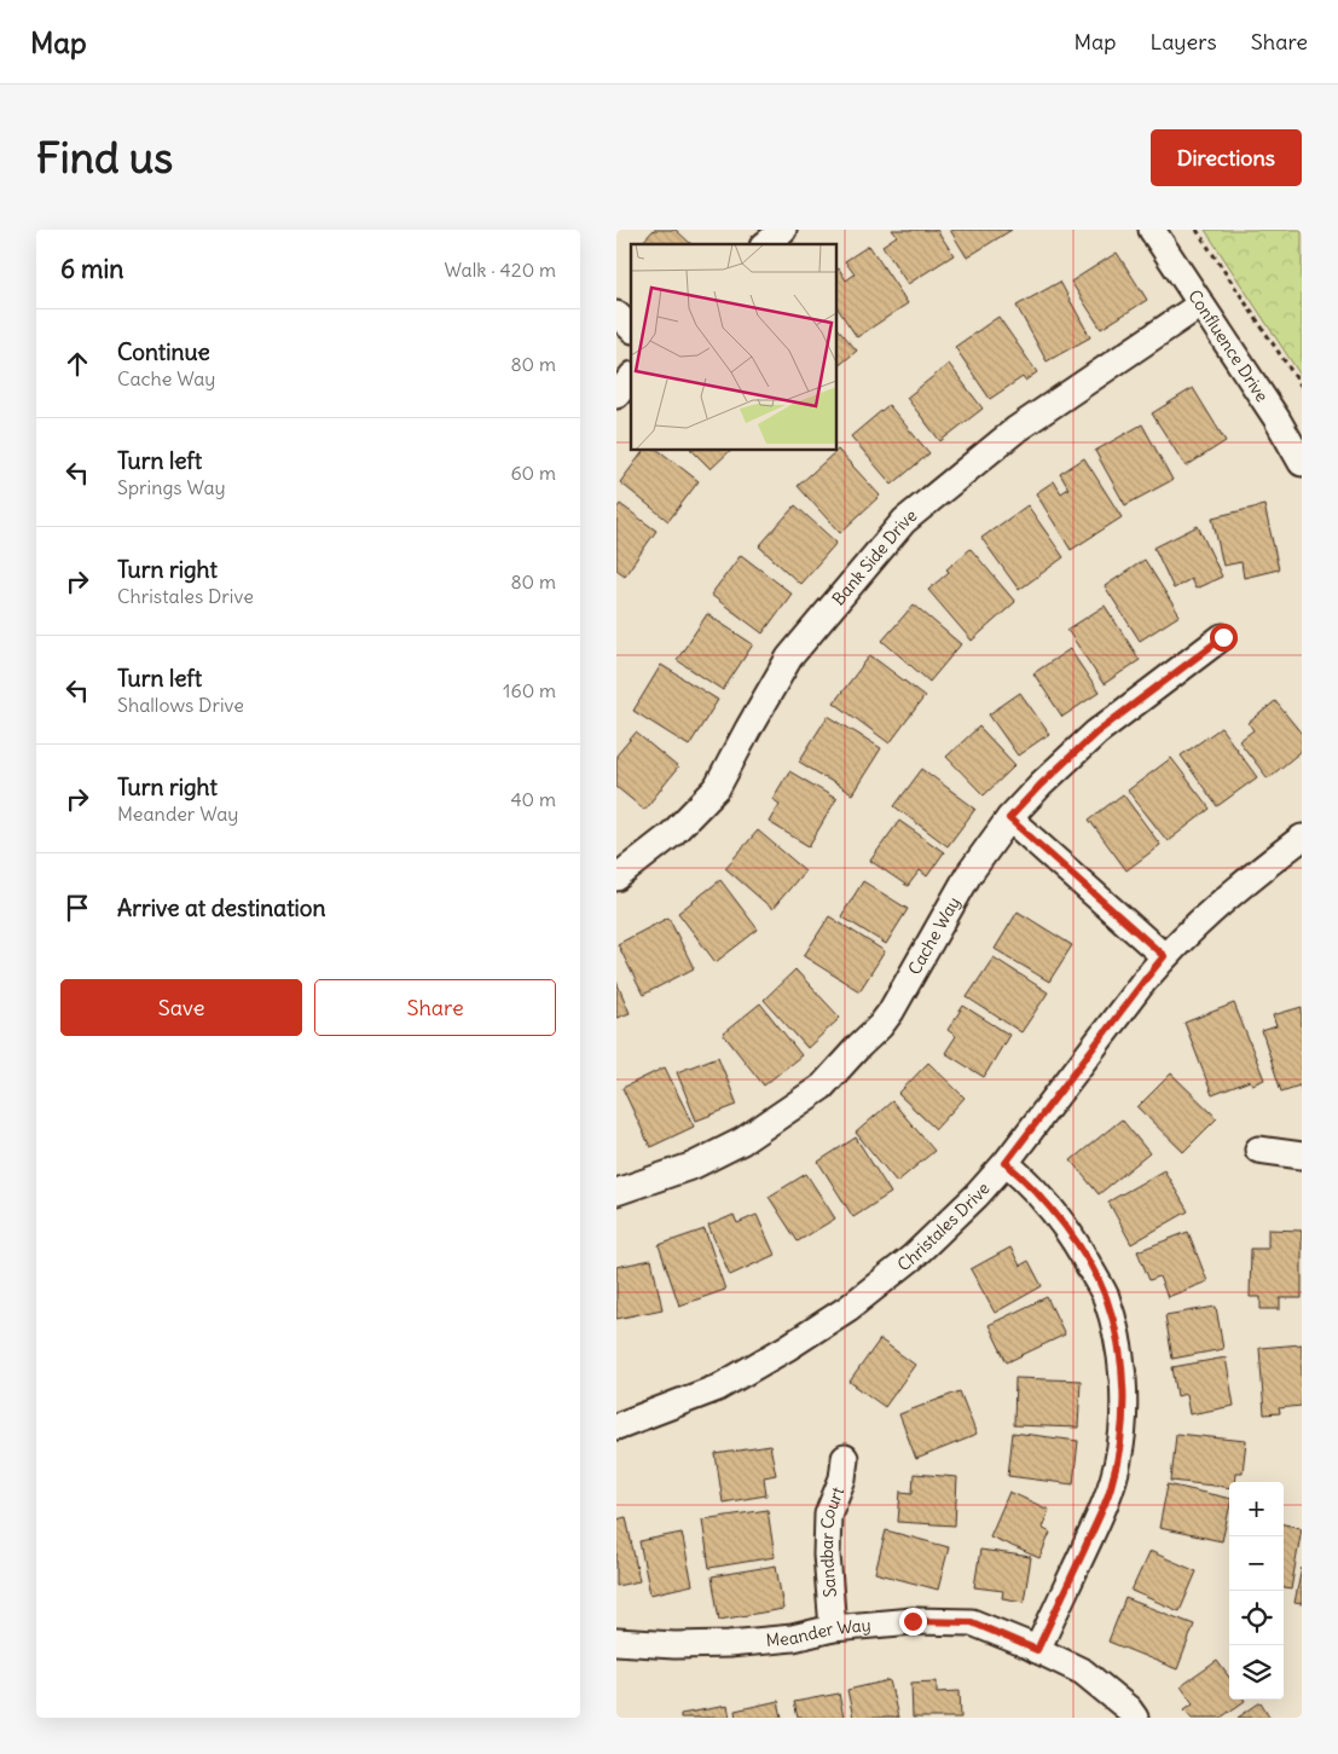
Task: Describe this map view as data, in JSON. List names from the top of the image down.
{
  "streets": {
    "street": [
      "Confluence Drive",
      "Bank Side Drive",
      "Cache Way",
      "Christales Drive",
      "Sandbar Court",
      "Meander Way"
    ]
  },
  "crossings": [
    ["Confluence Drive", "Bank Side Drive"],
    ["Sandbar Court", "Meander Way"]
  ],
  "page": {
    "header": "Map",
    "nav": ["Map", "Layers", "Share"],
    "buttons": [
      "Directions",
      ["Save", "Share"]
    ],
    "title": "Find us",
    "heading": ["6 min", "Walk · 420 m"],
    "list": [
      ["Continue", "Cache Way", "80 m"],
      ["Turn left", "Springs Way", "60 m"],
      ["Turn right", "Christales Drive", "80 m"],
      ["Turn left", "Shallows Drive", "160 m"],
      ["Turn right", "Meander Way", "40 m"],
      "Arrive at destination"
    ],
    "map_buttons": ["+", "−"]
  }
}
